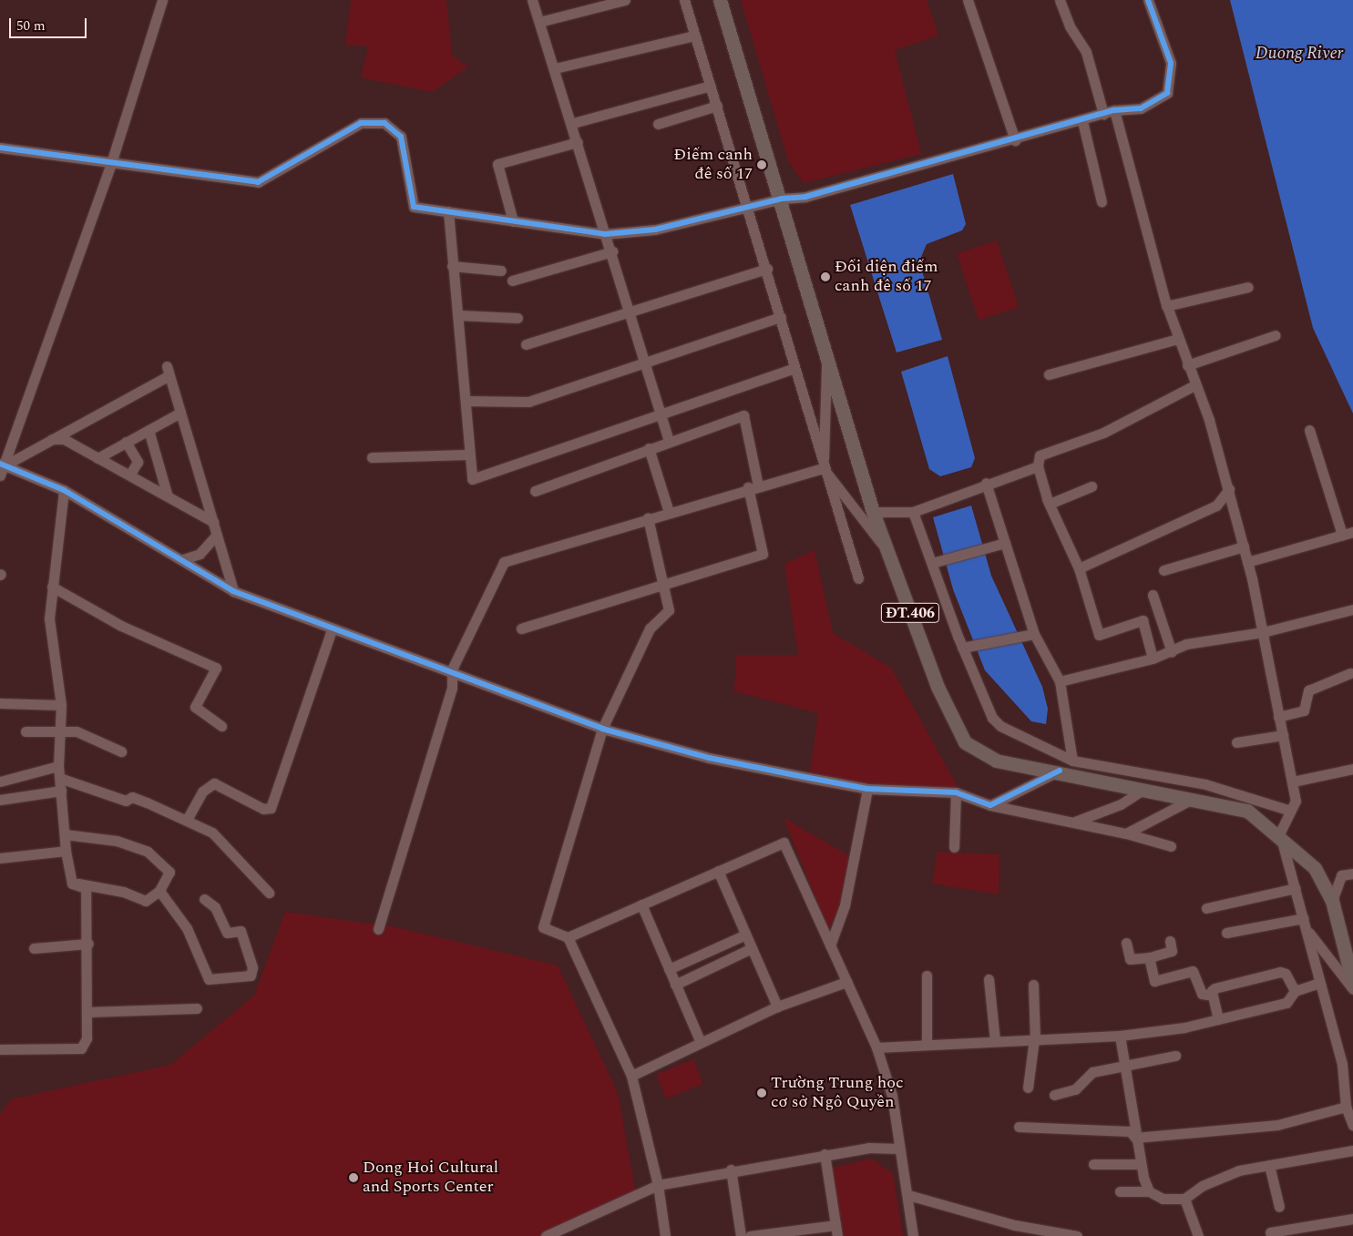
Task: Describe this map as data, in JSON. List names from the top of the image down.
{
  "streets": {
    "main road": ["ĐT.406"]
  },
  "water": ["Duong River"],
  "places": [
    "Điếm canh đê số 17",
    "Đối diện điếm canh đê số 17",
    "Trường Trung học cơ sở Ngô Quyền",
    "Dong Hoi Cultural and Sports Center"
  ],
  "scale_bar": "50 m"
}
